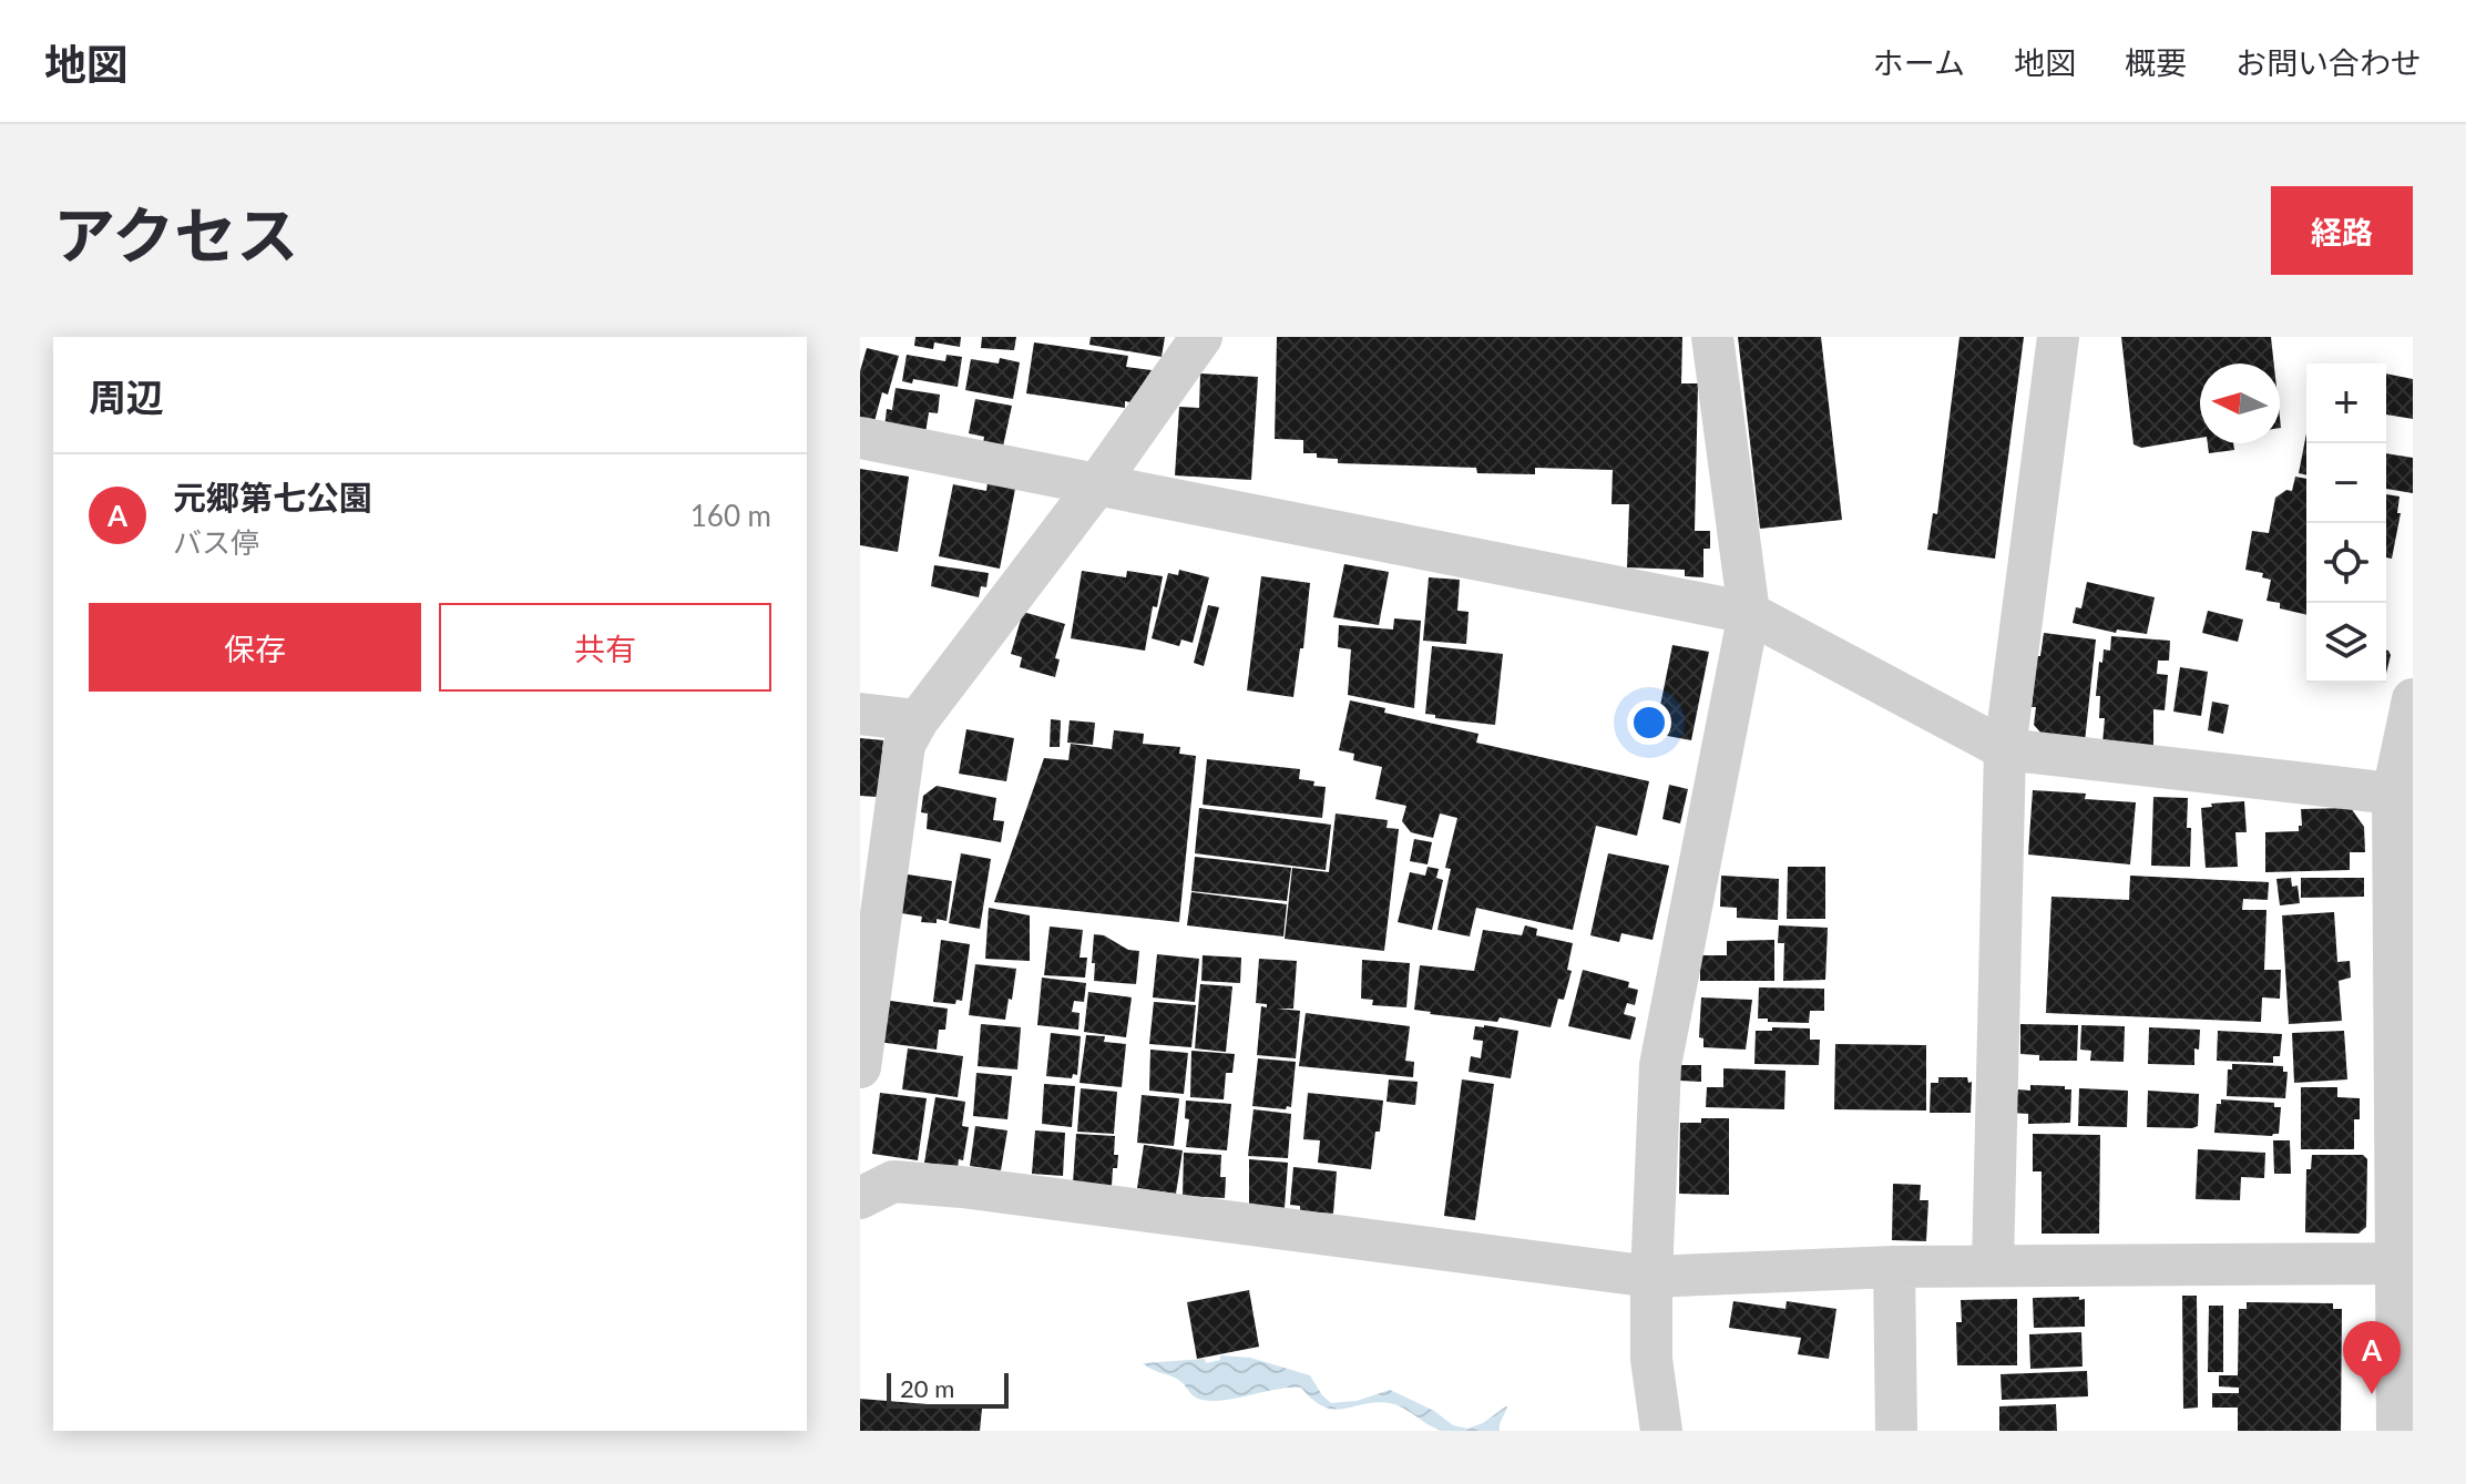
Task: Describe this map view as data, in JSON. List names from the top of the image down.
{
  "scale_bar": "20 m",
  "north": "left",
  "page": {
    "header": "地図",
    "nav": [
      "ホーム",
      "地図",
      "概要",
      "お問い合わせ"
    ],
    "title": "アクセス",
    "buttons": [
      "経路",
      ["保存", "共有"]
    ],
    "heading": "周辺",
    "map_buttons": ["+", "−"],
    "list": [
      {
        "mark": "A",
        "name": "元郷第七公園",
        "note": "バス停",
        "value": "160 m"
      }
    ],
    "pins": "A",
    "scale": "20 m"
  }
}
